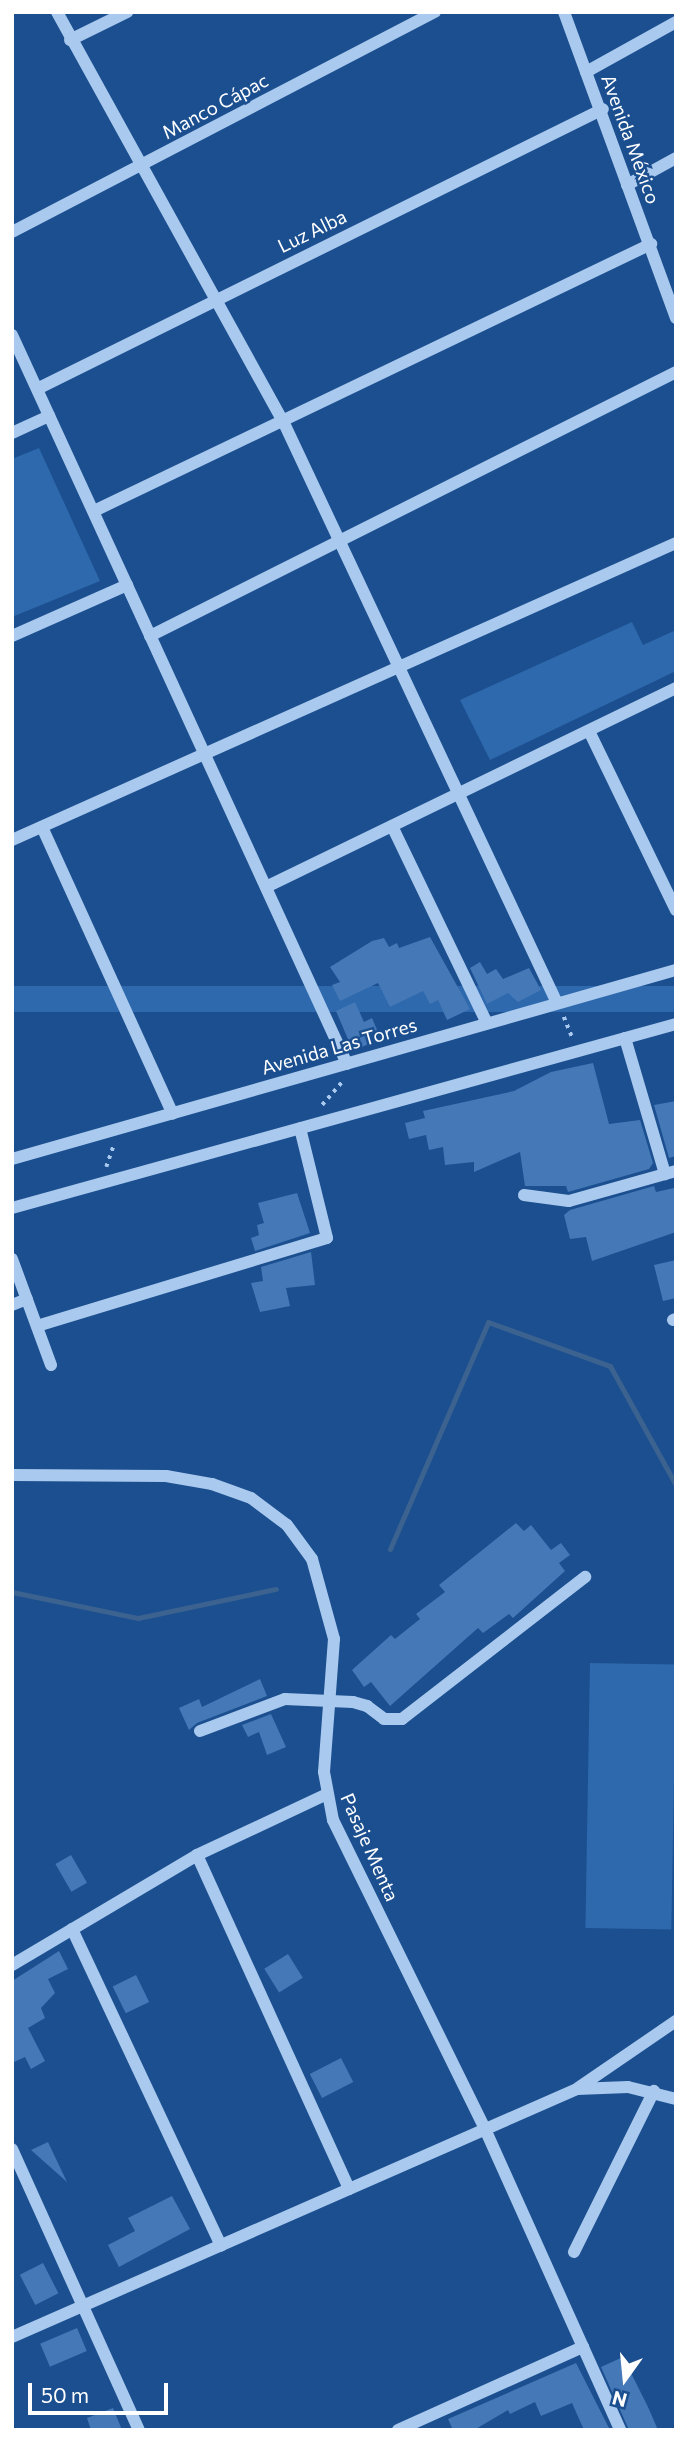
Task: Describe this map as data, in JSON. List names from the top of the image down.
{
  "streets": {
    "street": [
      "Manco Cápac",
      "Avenida México",
      "Luz Alba",
      "Avenida Las Torres",
      "Pasaje Menta"
    ]
  },
  "crossings": [
    ["Avenida México", "Luz Alba"]
  ],
  "scale_bar": "50 m",
  "north": "bottom"
}
